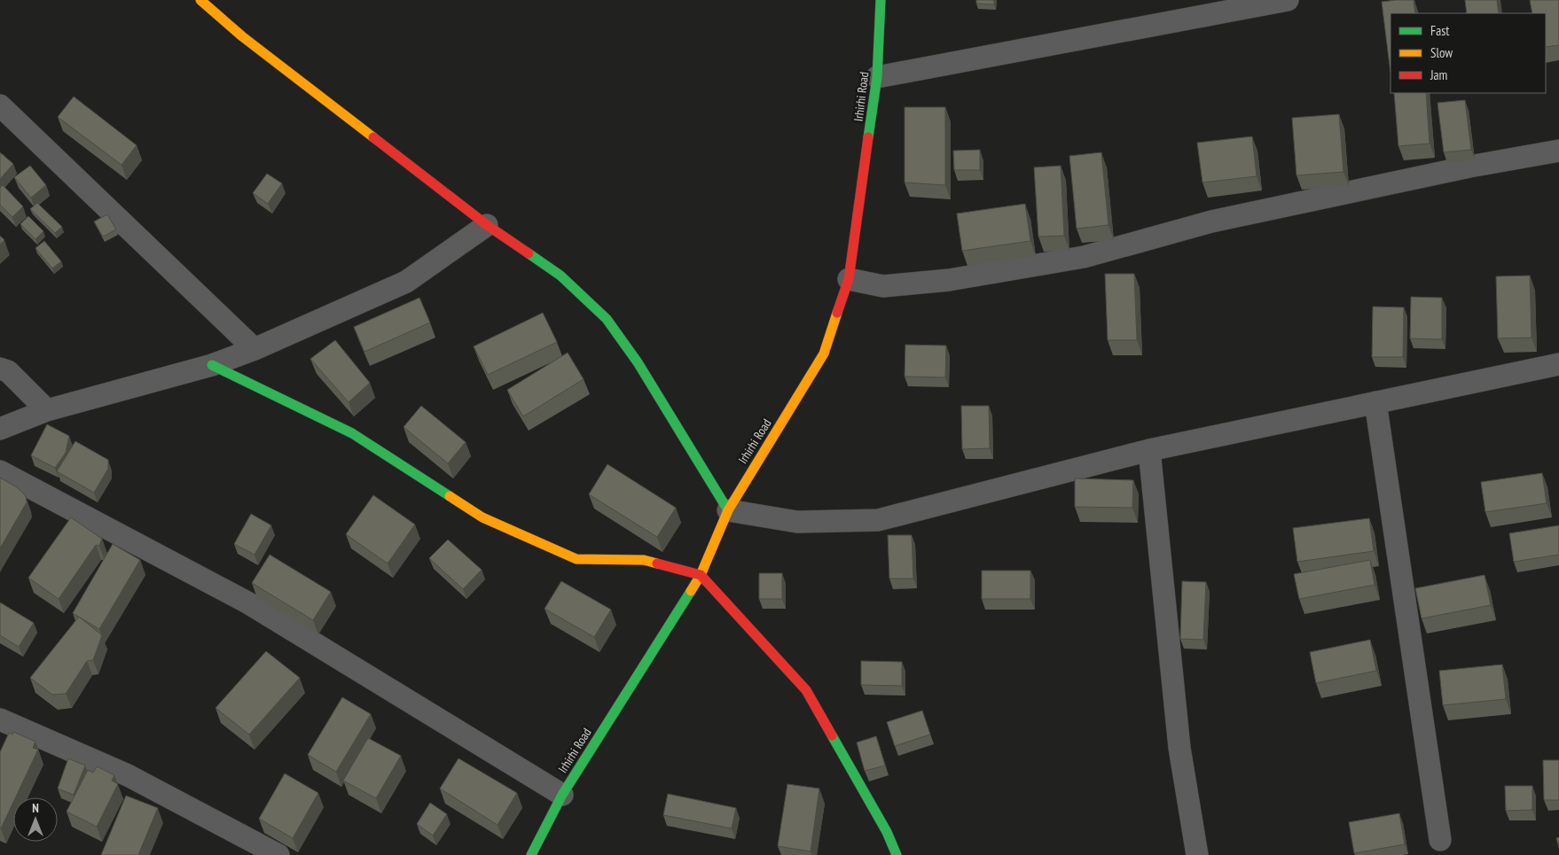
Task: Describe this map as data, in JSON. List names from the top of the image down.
{
  "streets": {
    "street": ["Irhirhi Road"]
  },
  "legend": ["Fast", "Slow", "Jam"],
  "north": "top"
}
